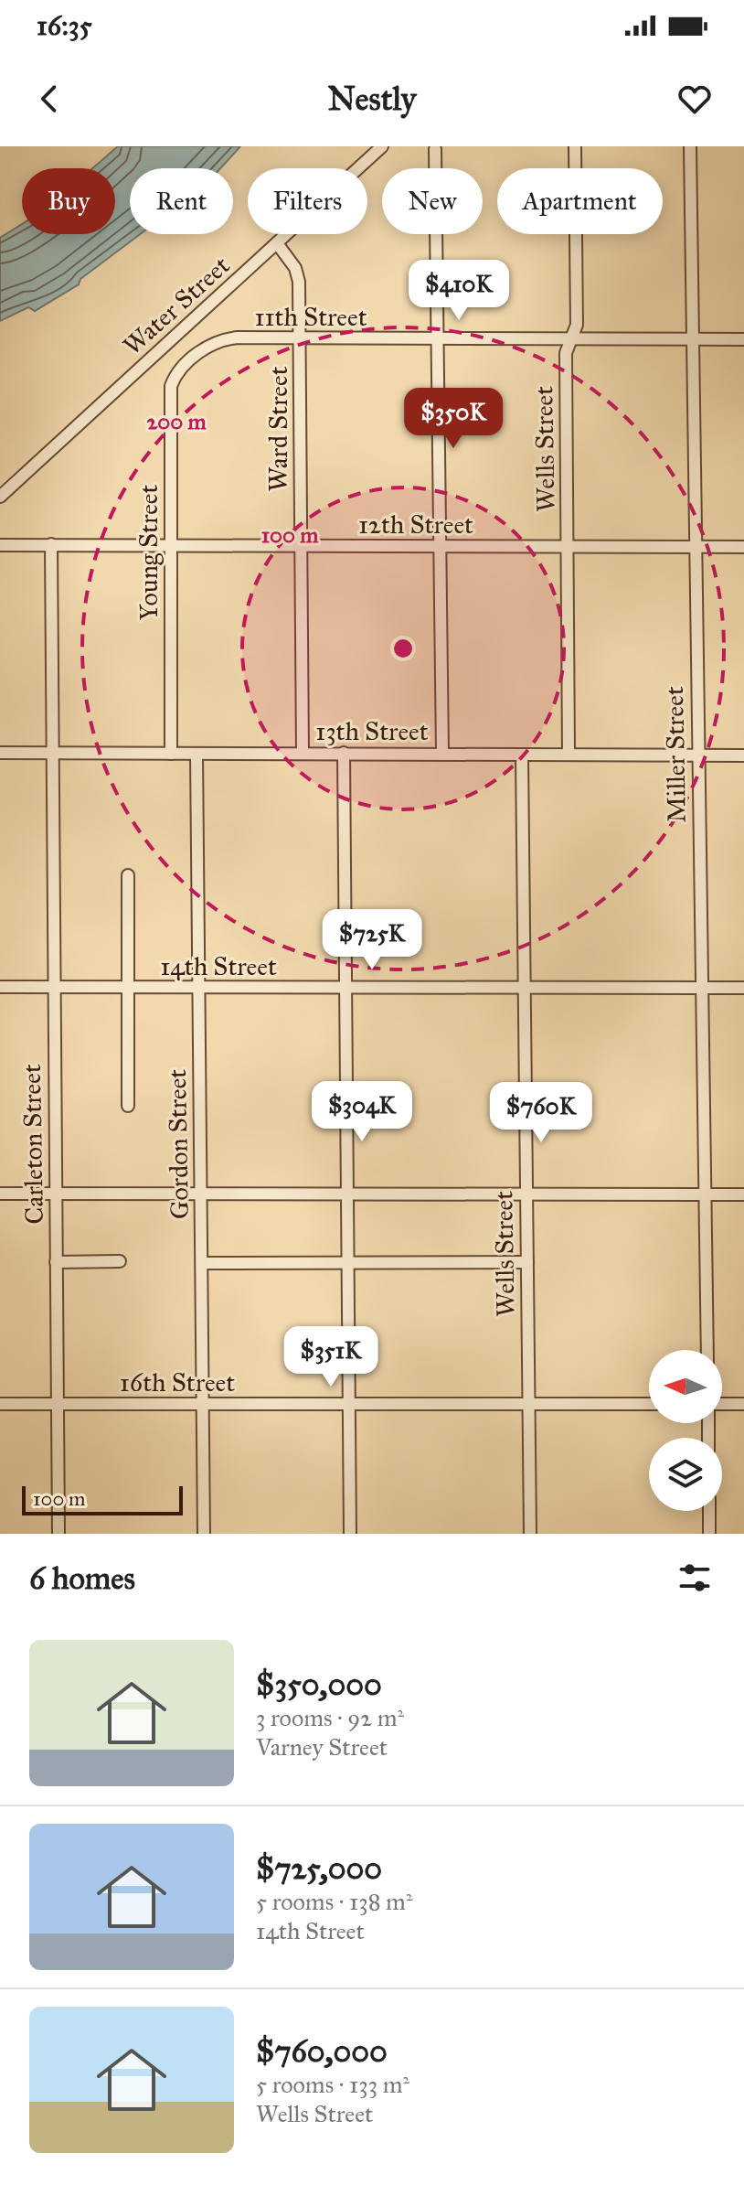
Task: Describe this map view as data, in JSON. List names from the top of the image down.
{
  "streets": {
    "street": [
      "Water Street",
      "11th Street",
      "Ward Street",
      "Wells Street",
      "12th Street",
      "Young Street",
      "13th Street",
      "Miller Street",
      "14th Street",
      "Carleton Street",
      "Gordon Street",
      "16th Street"
    ]
  },
  "crossings": [
    ["Water Street", "Ward Street"],
    ["11th Street", "Ward Street"],
    ["11th Street", "Wells Street"],
    ["11th Street", "Young Street"],
    ["11th Street", "Miller Street"],
    ["Ward Street", "12th Street"],
    ["Ward Street", "13th Street"],
    ["Wells Street", "12th Street"],
    ["Wells Street", "13th Street"],
    ["Wells Street", "14th Street"],
    ["Wells Street", "16th Street"],
    ["12th Street", "Young Street"],
    ["12th Street", "Miller Street"],
    ["12th Street", "Carleton Street"],
    ["Young Street", "13th Street"],
    ["13th Street", "Miller Street"],
    ["13th Street", "Carleton Street"],
    ["13th Street", "Gordon Street"],
    ["Miller Street", "14th Street"],
    ["14th Street", "Carleton Street"],
    ["14th Street", "Gordon Street"],
    ["Carleton Street", "16th Street"],
    ["Gordon Street", "16th Street"]
  ],
  "scale_bar": "100 m",
  "north": "left",
  "page": {
    "status": "16:35",
    "header": "Nestly",
    "chip": [
      "Buy",
      "Rent",
      "Filters",
      "New",
      "Apartment"
    ],
    "price": [
      "$410K",
      "$350K",
      "$725K",
      "$304K",
      "$760K",
      "$351K"
    ],
    "scale": "100 m",
    "heading": "6 homes",
    "list": [
      {
        "name": "$350,000",
        "note": "3 rooms · 92 m² · Varney Street"
      },
      {
        "name": "$725,000",
        "note": "5 rooms · 138 m² · 14th Street"
      },
      {
        "name": "$760,000",
        "note": "5 rooms · 133 m² · Wells Street"
      }
    ]
  },
  "rings": ["200 m", "100 m"]
}
